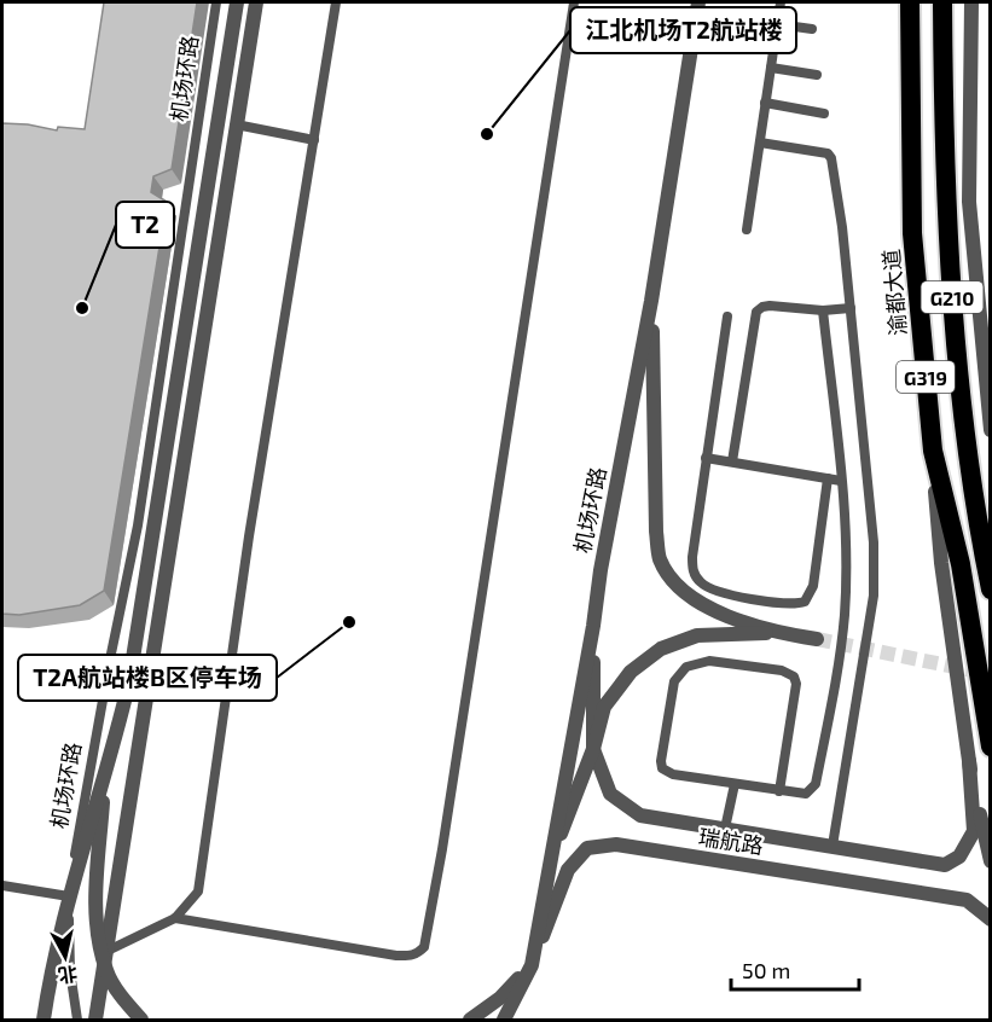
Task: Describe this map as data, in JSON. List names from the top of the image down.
{
  "streets": {
    "highway": ["渝都大道", "G210", "G319"],
    "street": ["机场环路", "瑞航路"]
  },
  "crossings": [
    ["机场环路", "瑞航路"]
  ],
  "places": ["江北机场T2航站楼", "T2", "T2A航站楼B区停车场"],
  "scale_bar": "50 m",
  "north": "bottom"
}
